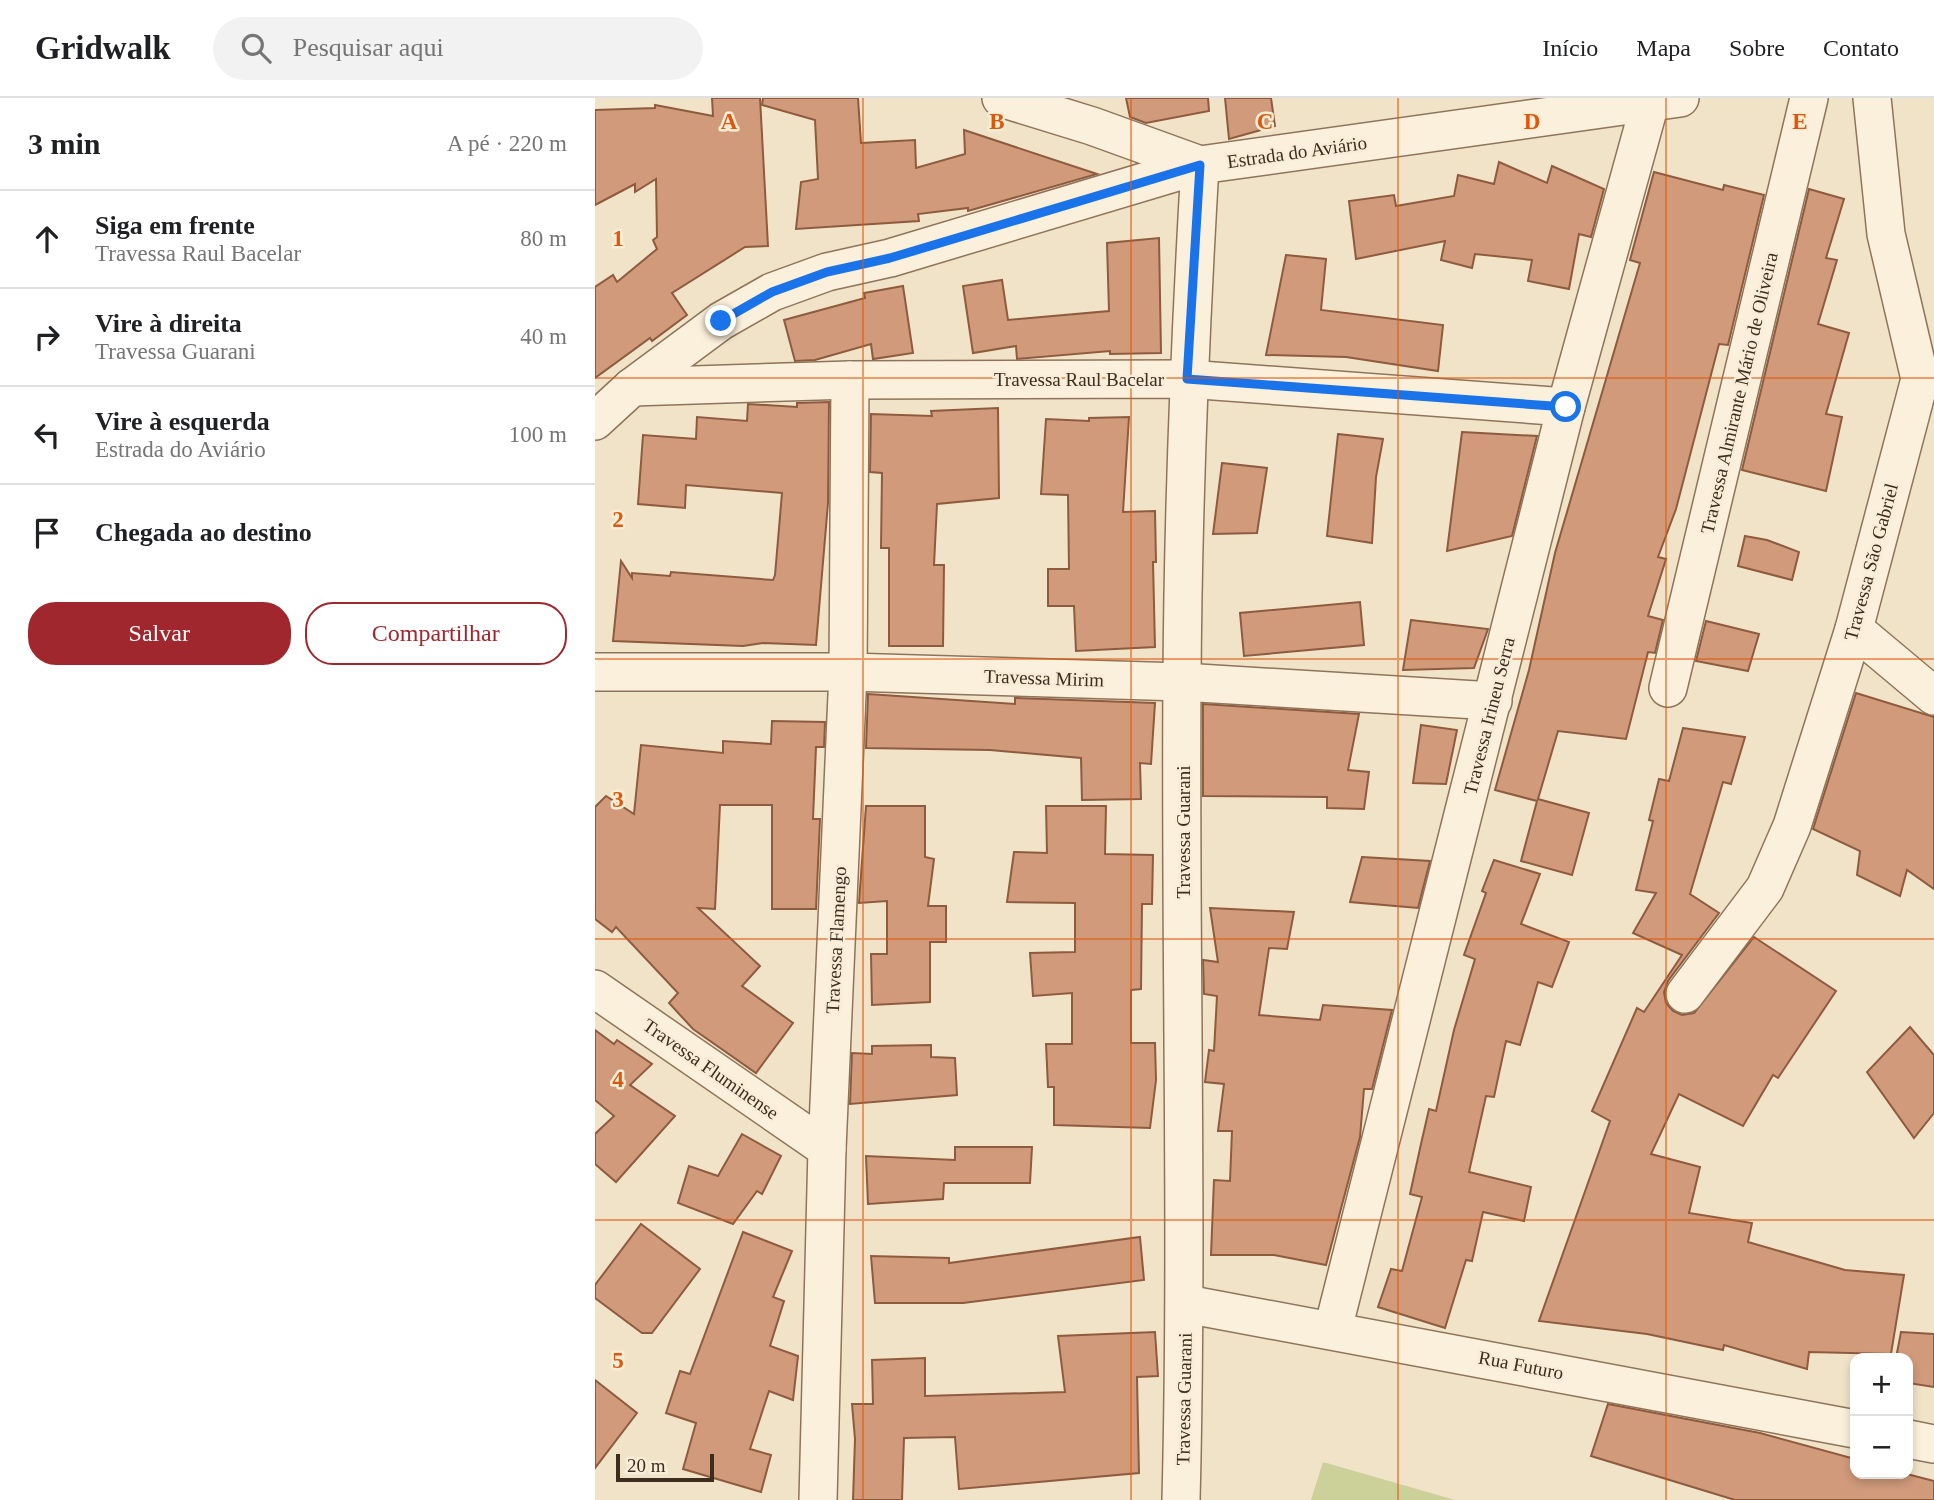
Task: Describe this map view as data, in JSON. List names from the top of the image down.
{
  "streets": {
    "street": [
      "Estrada do Aviário",
      "Travessa Raul Bacelar",
      "Travessa Almirante Mário de Oliveira",
      "Travessa São Gabriel",
      "Travessa Mirim",
      "Travessa Irineu Serra",
      "Travessa Guarani",
      "Travessa Flamengo",
      "Travessa Fluminense",
      "Rua Futuro"
    ]
  },
  "crossings": [
    ["Estrada do Aviário", "Travessa Raul Bacelar"],
    ["Estrada do Aviário", "Travessa Irineu Serra"],
    ["Estrada do Aviário", "Travessa Guarani"],
    ["Travessa Raul Bacelar", "Travessa Irineu Serra"],
    ["Travessa Raul Bacelar", "Travessa Guarani"],
    ["Travessa Raul Bacelar", "Travessa Flamengo"],
    ["Travessa Mirim", "Travessa Irineu Serra"],
    ["Travessa Mirim", "Travessa Guarani"],
    ["Travessa Mirim", "Travessa Flamengo"],
    ["Travessa Irineu Serra", "Rua Futuro"],
    ["Travessa Guarani", "Rua Futuro"],
    ["Travessa Flamengo", "Travessa Fluminense"]
  ],
  "scale_bar": "20 m",
  "page": {
    "header": "Gridwalk",
    "search": "Pesquisar aqui",
    "nav": [
      "Início",
      "Mapa",
      "Sobre",
      "Contato"
    ],
    "heading": ["3 min", "A pé · 220 m"],
    "list": [
      ["Siga em frente", "Travessa Raul Bacelar", "80 m"],
      ["Vire à direita", "Travessa Guarani", "40 m"],
      ["Vire à esquerda", "Estrada do Aviário", "100 m"],
      "Chegada ao destino"
    ],
    "buttons": ["Salvar", "Compartilhar"],
    "map_buttons": ["+", "−"],
    "scale": "20 m"
  },
  "grid": {
    "columns": [
      "A",
      "B",
      "C",
      "D",
      "E"
    ],
    "rows": [
      "1",
      "2",
      "3",
      "4",
      "5"
    ]
  }
}
